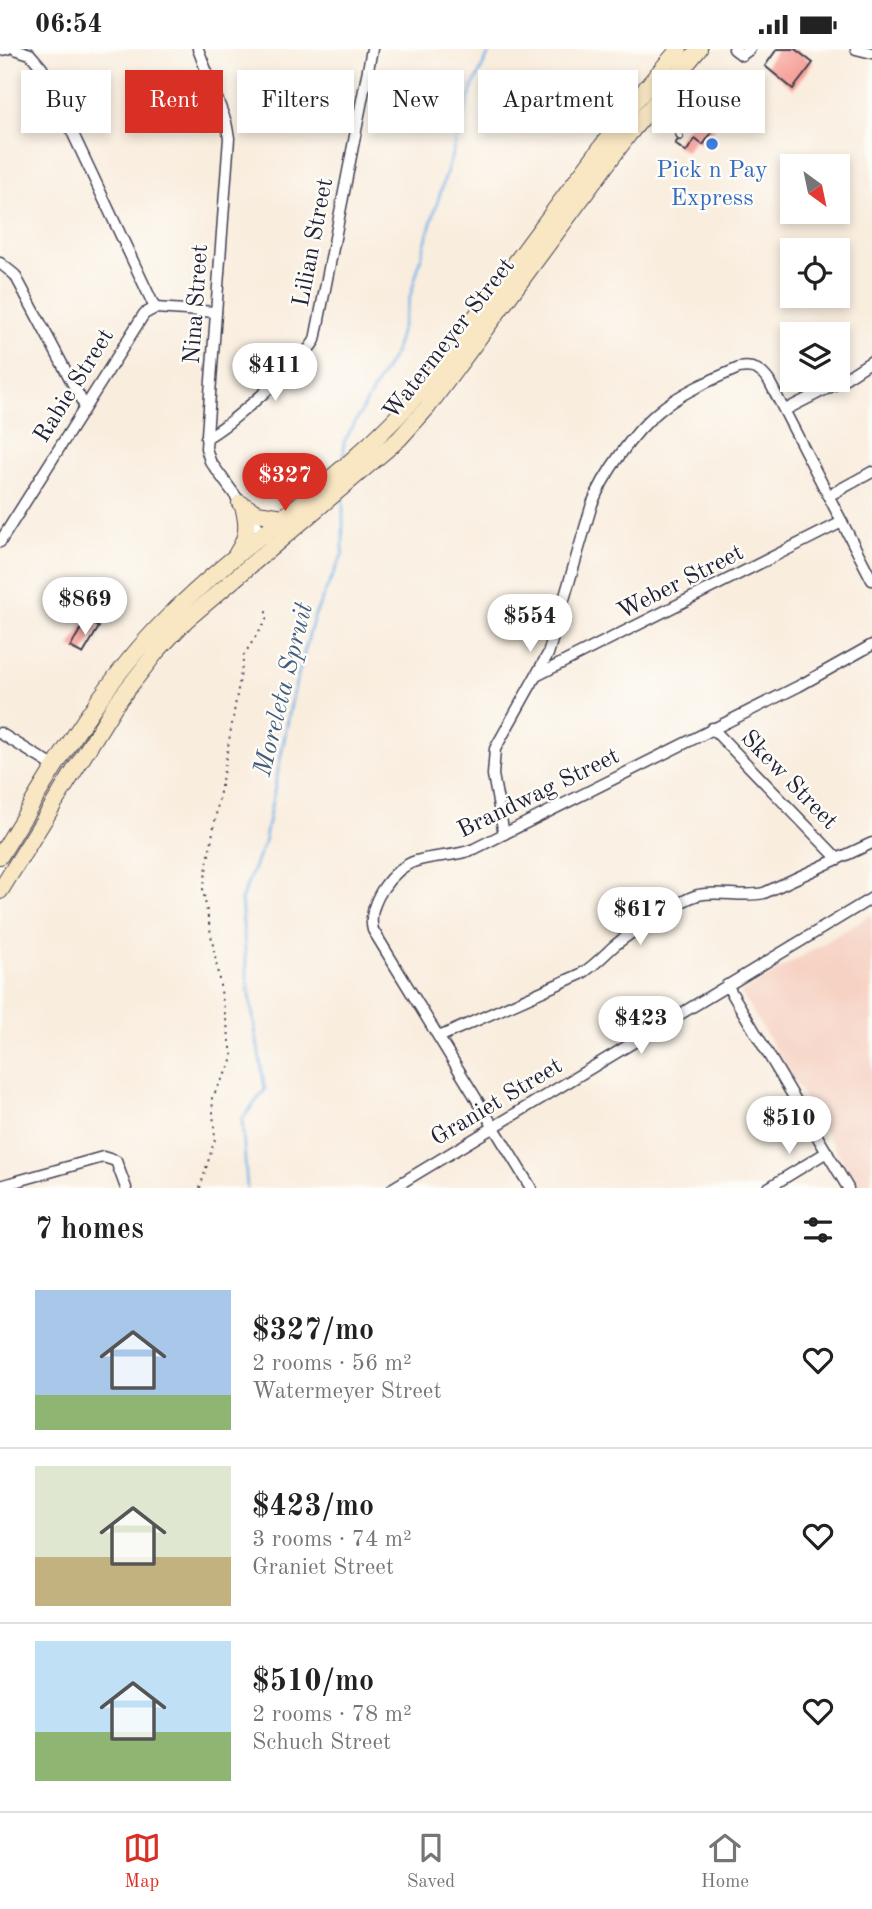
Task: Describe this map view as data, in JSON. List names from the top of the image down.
{
  "streets": {
    "main road": ["Watermeyer Street"],
    "street": [
      "Lilian Street",
      "Nina Street",
      "Rabie Street",
      "Weber Street",
      "Skew Street",
      "Brandwag Street",
      "Graniet Street"
    ]
  },
  "crossings": [
    ["Lilian Street", "Nina Street"],
    ["Nina Street", "Watermeyer Street"],
    ["Skew Street", "Brandwag Street"],
    ["Brandwag Street", "Graniet Street"]
  ],
  "water": ["Moreleta Spruit"],
  "places": ["Pick n Pay Express"],
  "north": "bottom right",
  "page": {
    "status": "06:54",
    "chip": [
      "Buy",
      "Rent",
      "Filters",
      "New",
      "Apartment",
      "House"
    ],
    "price": [
      "$411",
      "$327",
      "$869",
      "$554",
      "$617",
      "$423",
      "$510"
    ],
    "heading": "7 homes",
    "list": [
      {
        "name": "$327/mo",
        "note": "2 rooms · 56 m² · Watermeyer Street"
      },
      {
        "name": "$423/mo",
        "note": "3 rooms · 74 m² · Graniet Street"
      },
      {
        "name": "$510/mo",
        "note": "2 rooms · 78 m² · Schuch Street"
      }
    ],
    "tabs": ["Map", "Saved", "Home"]
  }
}
